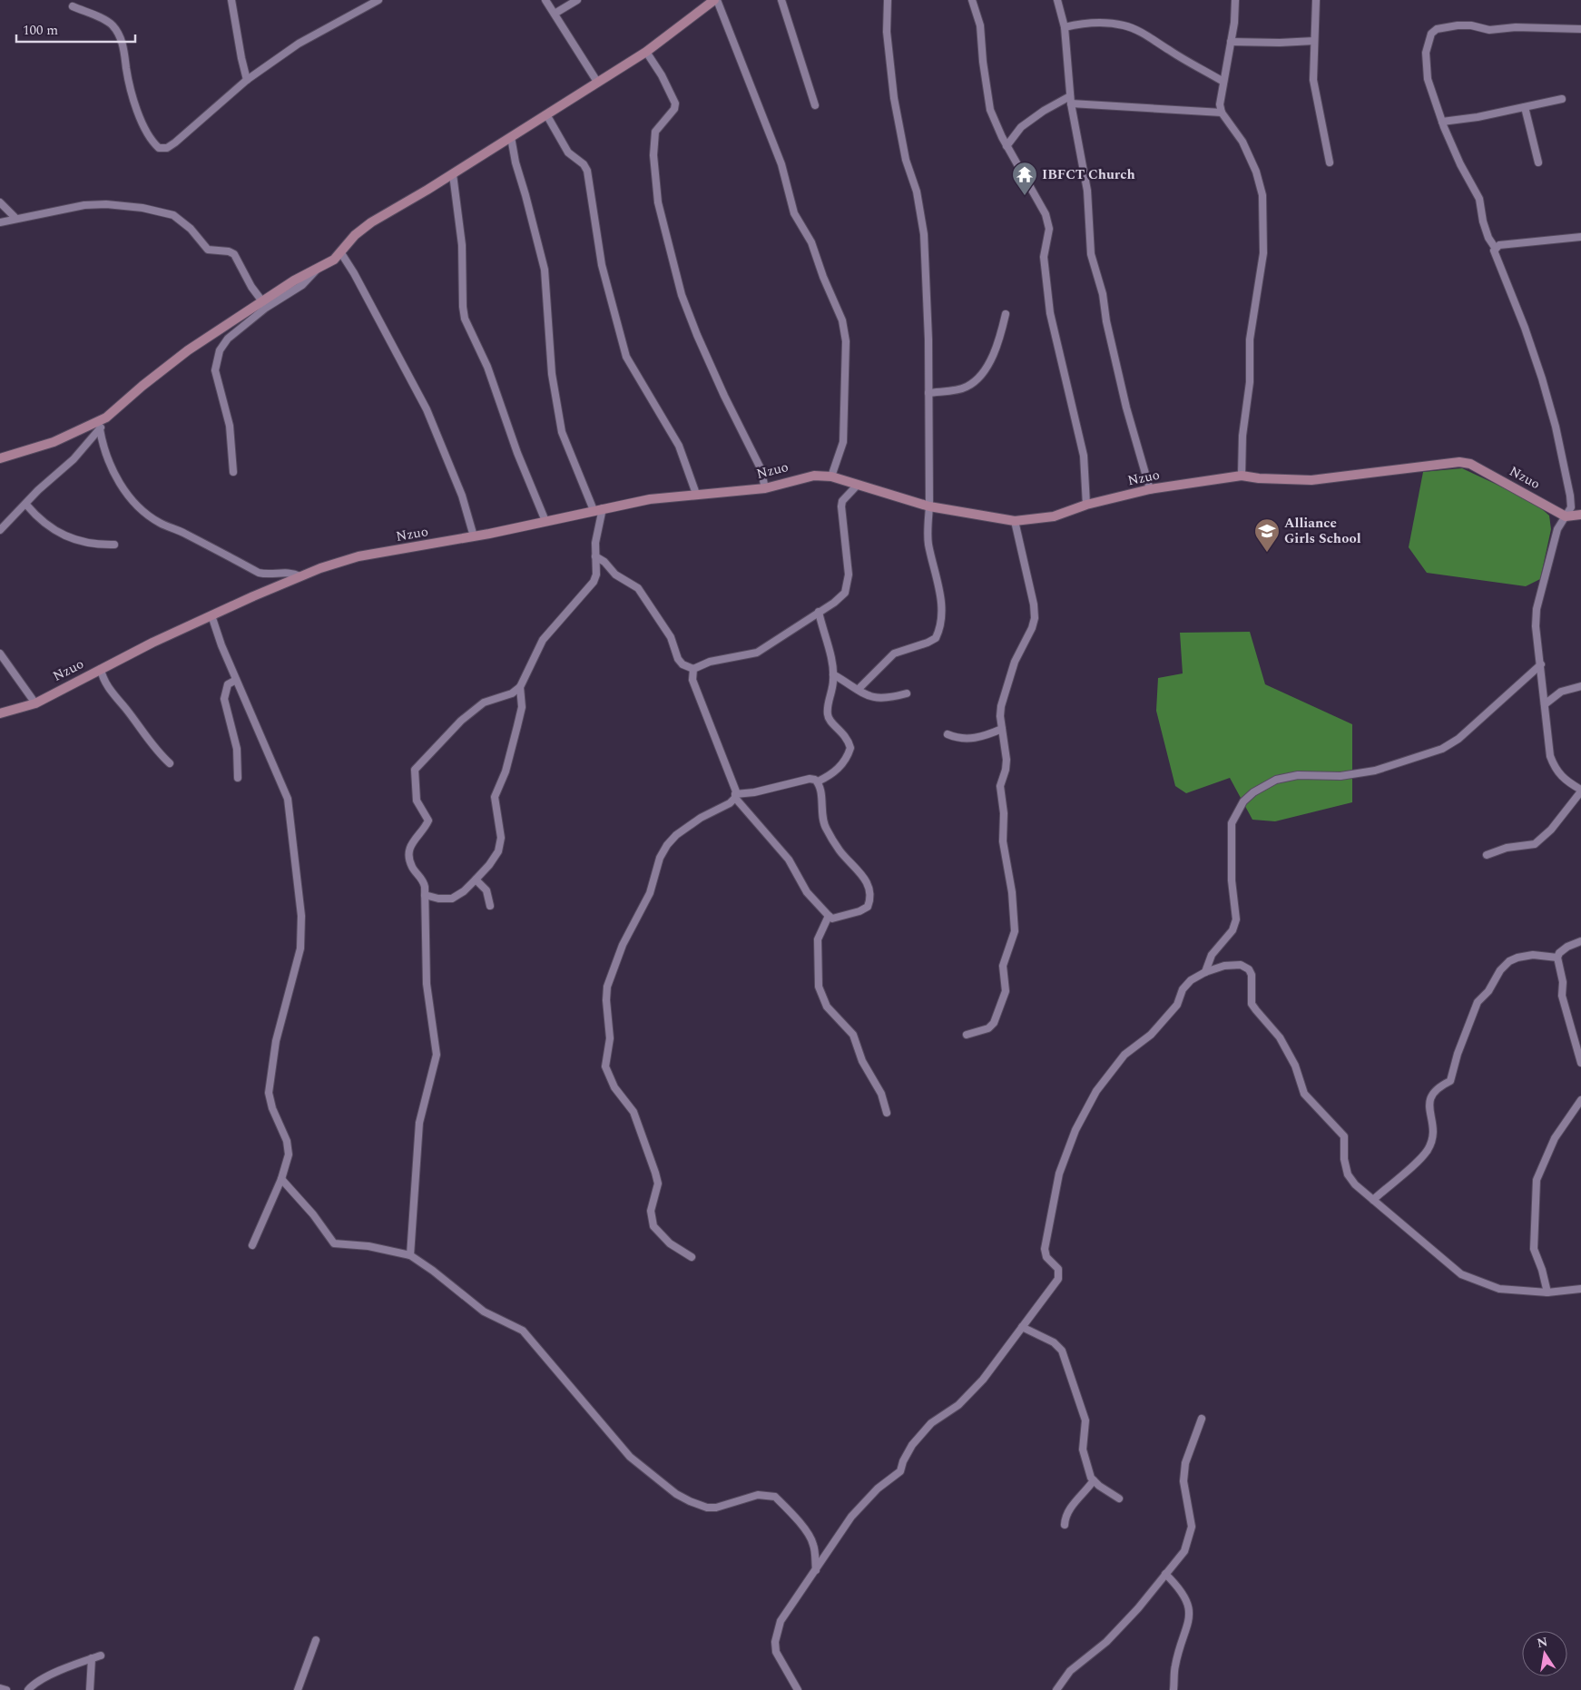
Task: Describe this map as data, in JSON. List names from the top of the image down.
{
  "streets": {
    "street": ["Nzuo"]
  },
  "places": {
    "temple": ["IBFCT Church"],
    "school or university": ["Alliance Girls School"]
  },
  "scale_bar": "100 m",
  "north": "top"
}
